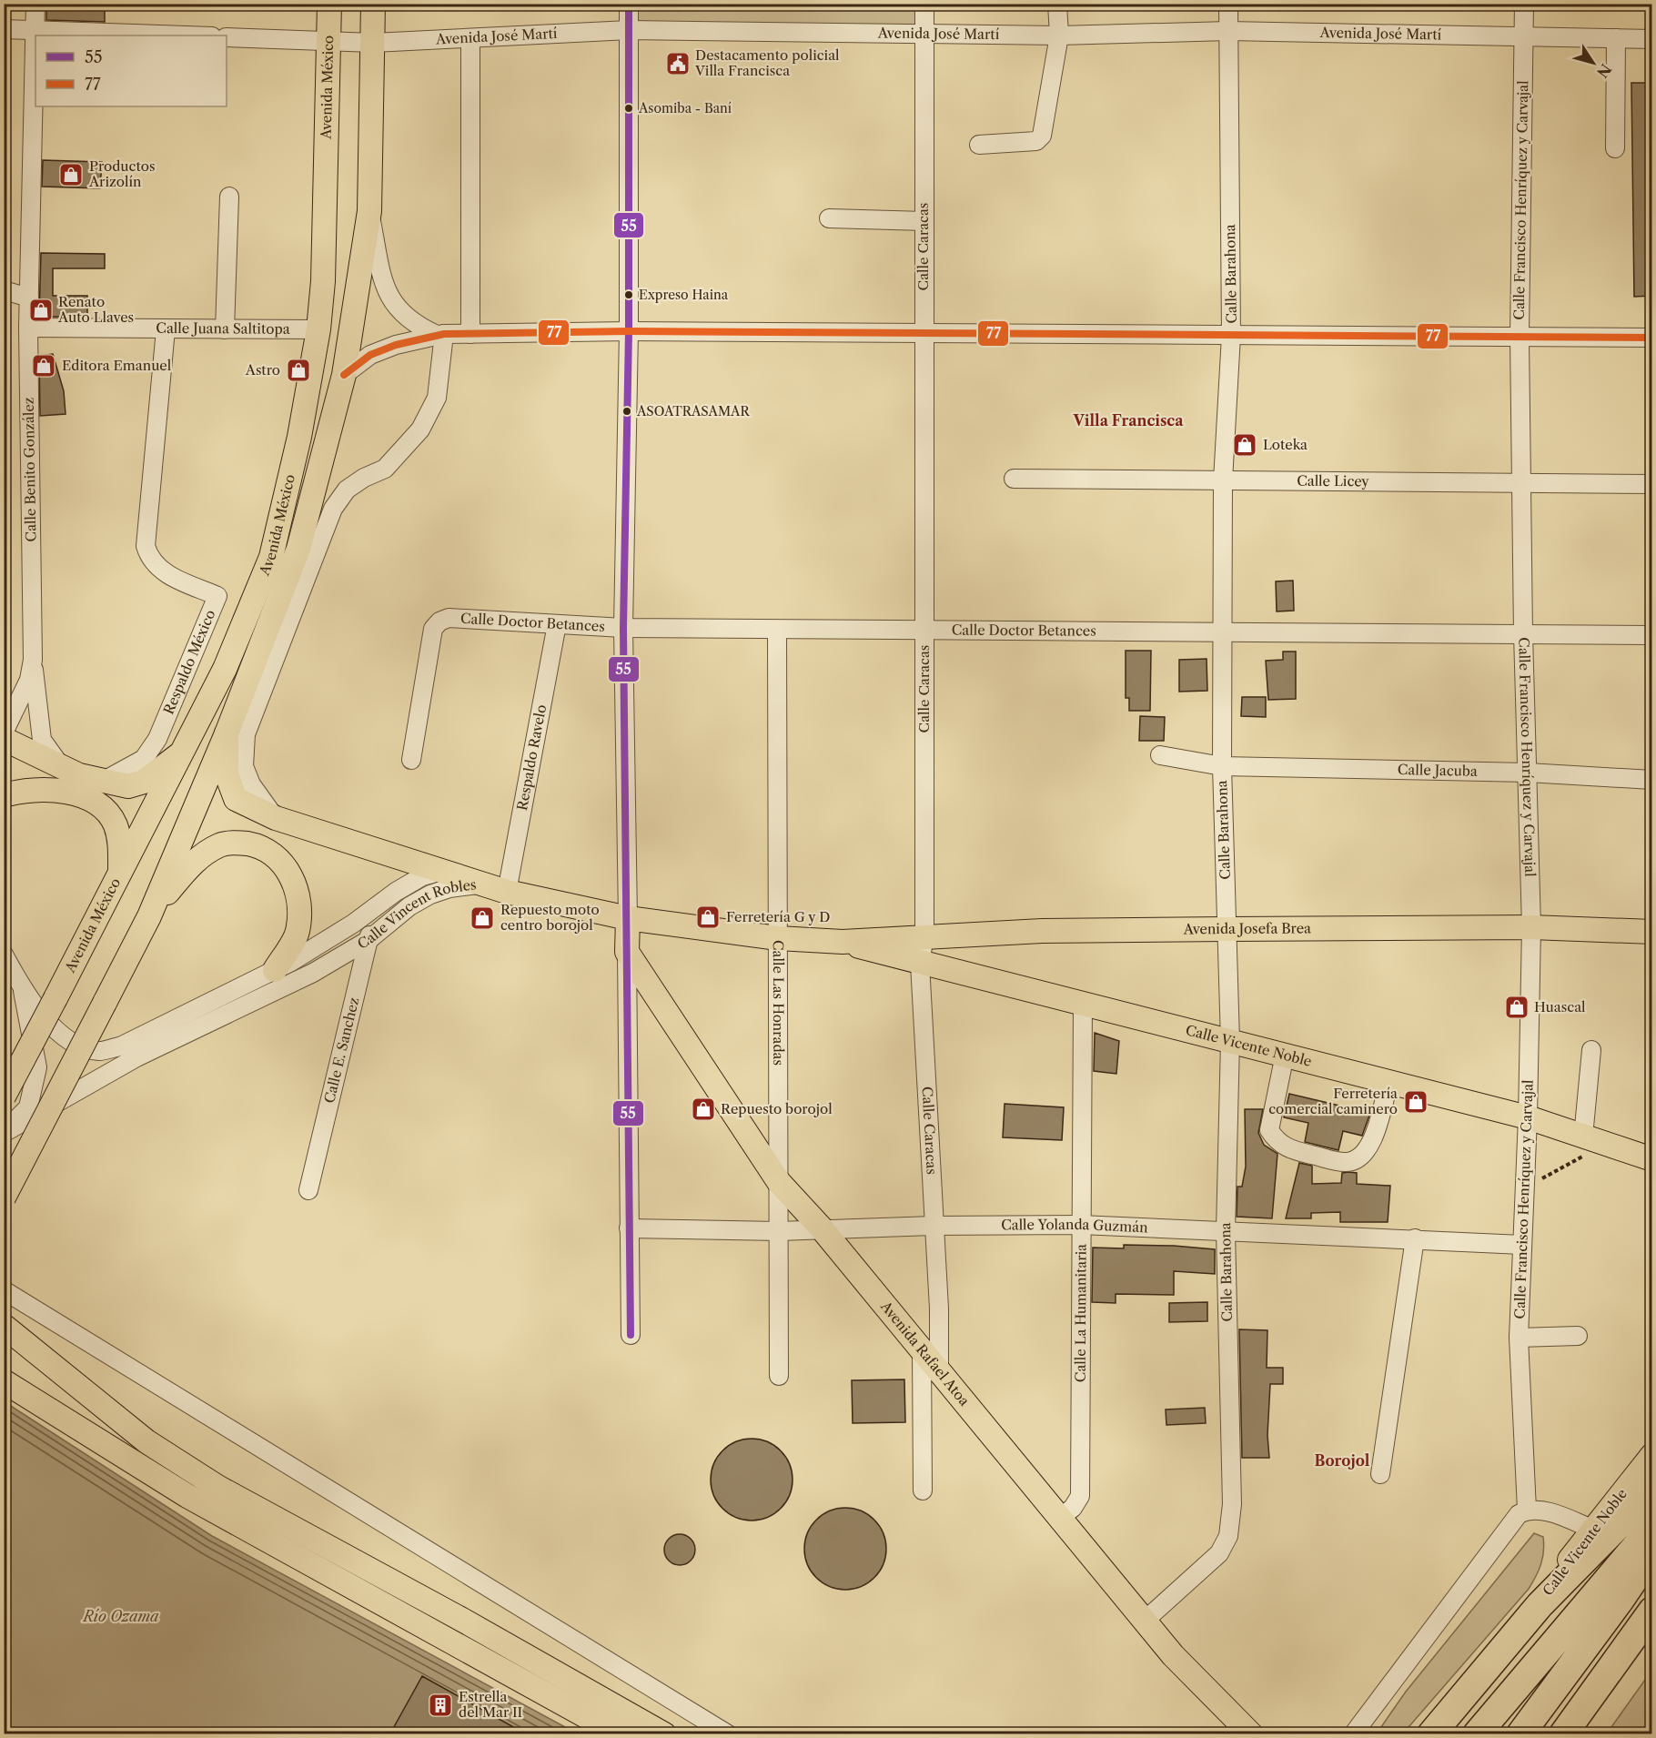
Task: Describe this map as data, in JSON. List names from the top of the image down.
{
  "streets": {
    "main road": [
      "Avenida México",
      "Calle Vincent Robles",
      "Avenida Josefa Brea",
      "Calle Vicente Noble",
      "Avenida Rafael Atoa"
    ],
    "street": [
      "Avenida José Martí",
      "Calle Francisco Henríquez y Carvajal",
      "Calle Caracas",
      "Calle Barahona",
      "Calle Juana Saltitopa",
      "Calle Benito González",
      "Calle Licey",
      "Calle Doctor Betances",
      "Respaldo México",
      "Respaldo Ravelo",
      "Calle Jacuba",
      "Calle Las Honradas",
      "Calle E. Sanchez",
      "Calle Yolanda Guzmán",
      "Calle La Humanitaria"
    ]
  },
  "crossings": [
    ["Avenida José Martí", "Avenida México"],
    ["Avenida José Martí", "Calle Francisco Henríquez y Carvajal"],
    ["Avenida José Martí", "Calle Caracas"],
    ["Avenida José Martí", "Calle Barahona"],
    ["Avenida México", "Calle Juana Saltitopa"],
    ["Avenida México", "Calle Vincent Robles"],
    ["Calle Francisco Henríquez y Carvajal", "Calle Licey"],
    ["Calle Francisco Henríquez y Carvajal", "Calle Doctor Betances"],
    ["Calle Francisco Henríquez y Carvajal", "Calle Jacuba"],
    ["Calle Francisco Henríquez y Carvajal", "Avenida Josefa Brea"],
    ["Calle Francisco Henríquez y Carvajal", "Calle Vicente Noble"],
    ["Calle Francisco Henríquez y Carvajal", "Calle Yolanda Guzmán"],
    ["Calle Caracas", "Calle Doctor Betances"],
    ["Calle Caracas", "Avenida Josefa Brea"],
    ["Calle Caracas", "Calle Vicente Noble"],
    ["Calle Caracas", "Calle Yolanda Guzmán"],
    ["Calle Caracas", "Avenida Rafael Atoa"],
    ["Calle Barahona", "Calle Licey"],
    ["Calle Barahona", "Calle Doctor Betances"],
    ["Calle Barahona", "Calle Jacuba"],
    ["Calle Barahona", "Avenida Josefa Brea"],
    ["Calle Barahona", "Calle Vicente Noble"],
    ["Calle Barahona", "Calle Yolanda Guzmán"],
    ["Calle Barahona", "Avenida Rafael Atoa"],
    ["Calle Juana Saltitopa", "Calle Benito González"],
    ["Calle Juana Saltitopa", "Respaldo México"],
    ["Calle Doctor Betances", "Respaldo Ravelo"],
    ["Calle Doctor Betances", "Calle Las Honradas"],
    ["Respaldo Ravelo", "Calle Vincent Robles"],
    ["Calle Vincent Robles", "Avenida Josefa Brea"],
    ["Calle Vincent Robles", "Calle Las Honradas"],
    ["Calle Vincent Robles", "Calle Vicente Noble"],
    ["Calle Vincent Robles", "Calle E. Sanchez"],
    ["Avenida Josefa Brea", "Calle Vicente Noble"],
    ["Calle Las Honradas", "Calle Yolanda Guzmán"],
    ["Calle Las Honradas", "Avenida Rafael Atoa"],
    ["Calle Vicente Noble", "Calle La Humanitaria"],
    ["Calle Yolanda Guzmán", "Calle La Humanitaria"],
    ["Calle Yolanda Guzmán", "Avenida Rafael Atoa"],
    ["Calle La Humanitaria", "Avenida Rafael Atoa"]
  ],
  "districts": ["Villa Francisca", "Borojol"],
  "water": ["Río Ozama"],
  "places": {
    "public building": ["Destacamento policial Villa Francisca"],
    "other": ["Asomiba - Baní", "Expreso Haina", "ASOATRASAMAR"],
    "shop": [
      "Productos Arizolín",
      "Renato Auto Llaves",
      "Editora Emanuel",
      "Astro",
      "Loteka",
      "Ferretería G y D",
      "Repuesto moto centro borojol",
      "Huascal",
      "Ferretería comercial caminero",
      "Repuesto borojol"
    ],
    "building": ["Estrella del Mar II"]
  },
  "lines": ["transit line 55", "transit line 77"],
  "legend": ["55", "77"],
  "north": "bottom right"
}
